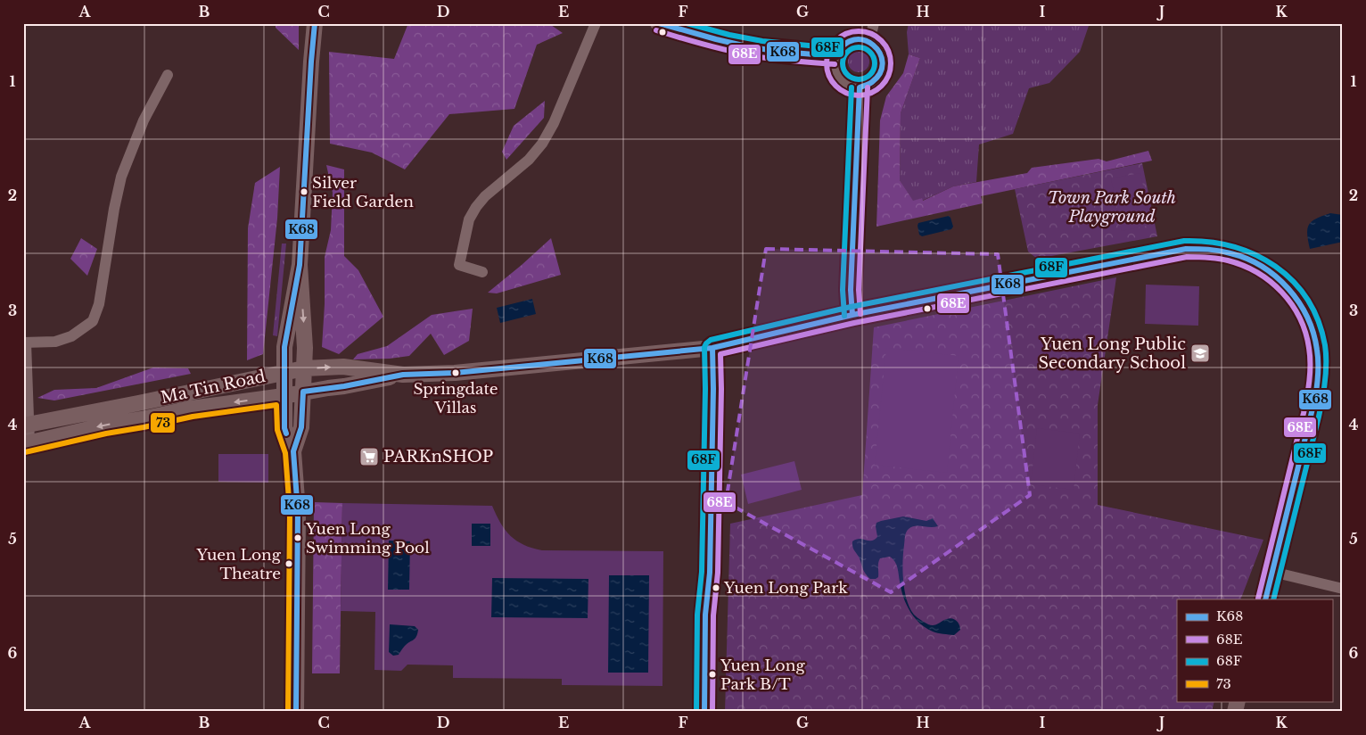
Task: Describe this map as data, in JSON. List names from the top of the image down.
{
  "streets": {
    "street": ["Ma Tin Road"]
  },
  "parks": ["Town Park South Playground"],
  "places": {
    "other": [
      "Silver Field Garden",
      "Springdate Villas",
      "Yuen Long Swimming Pool",
      "Yuen Long Theatre",
      "Yuen Long Park",
      "Yuen Long Park B/T"
    ],
    "school or university": ["Yuen Long Public Secondary School"],
    "supermarket": ["PARKnSHOP"]
  },
  "lines": [
    "transit line K68",
    "transit line 68F",
    "transit line 68E",
    "transit line 73"
  ],
  "legend": [
    "K68",
    "68E",
    "68F",
    "73"
  ],
  "grid": {
    "columns": [
      "A",
      "B",
      "C",
      "D",
      "E",
      "F",
      "G",
      "H",
      "I",
      "J",
      "K"
    ],
    "rows": [
      "1",
      "2",
      "3",
      "4",
      "5",
      "6"
    ]
  }
}
